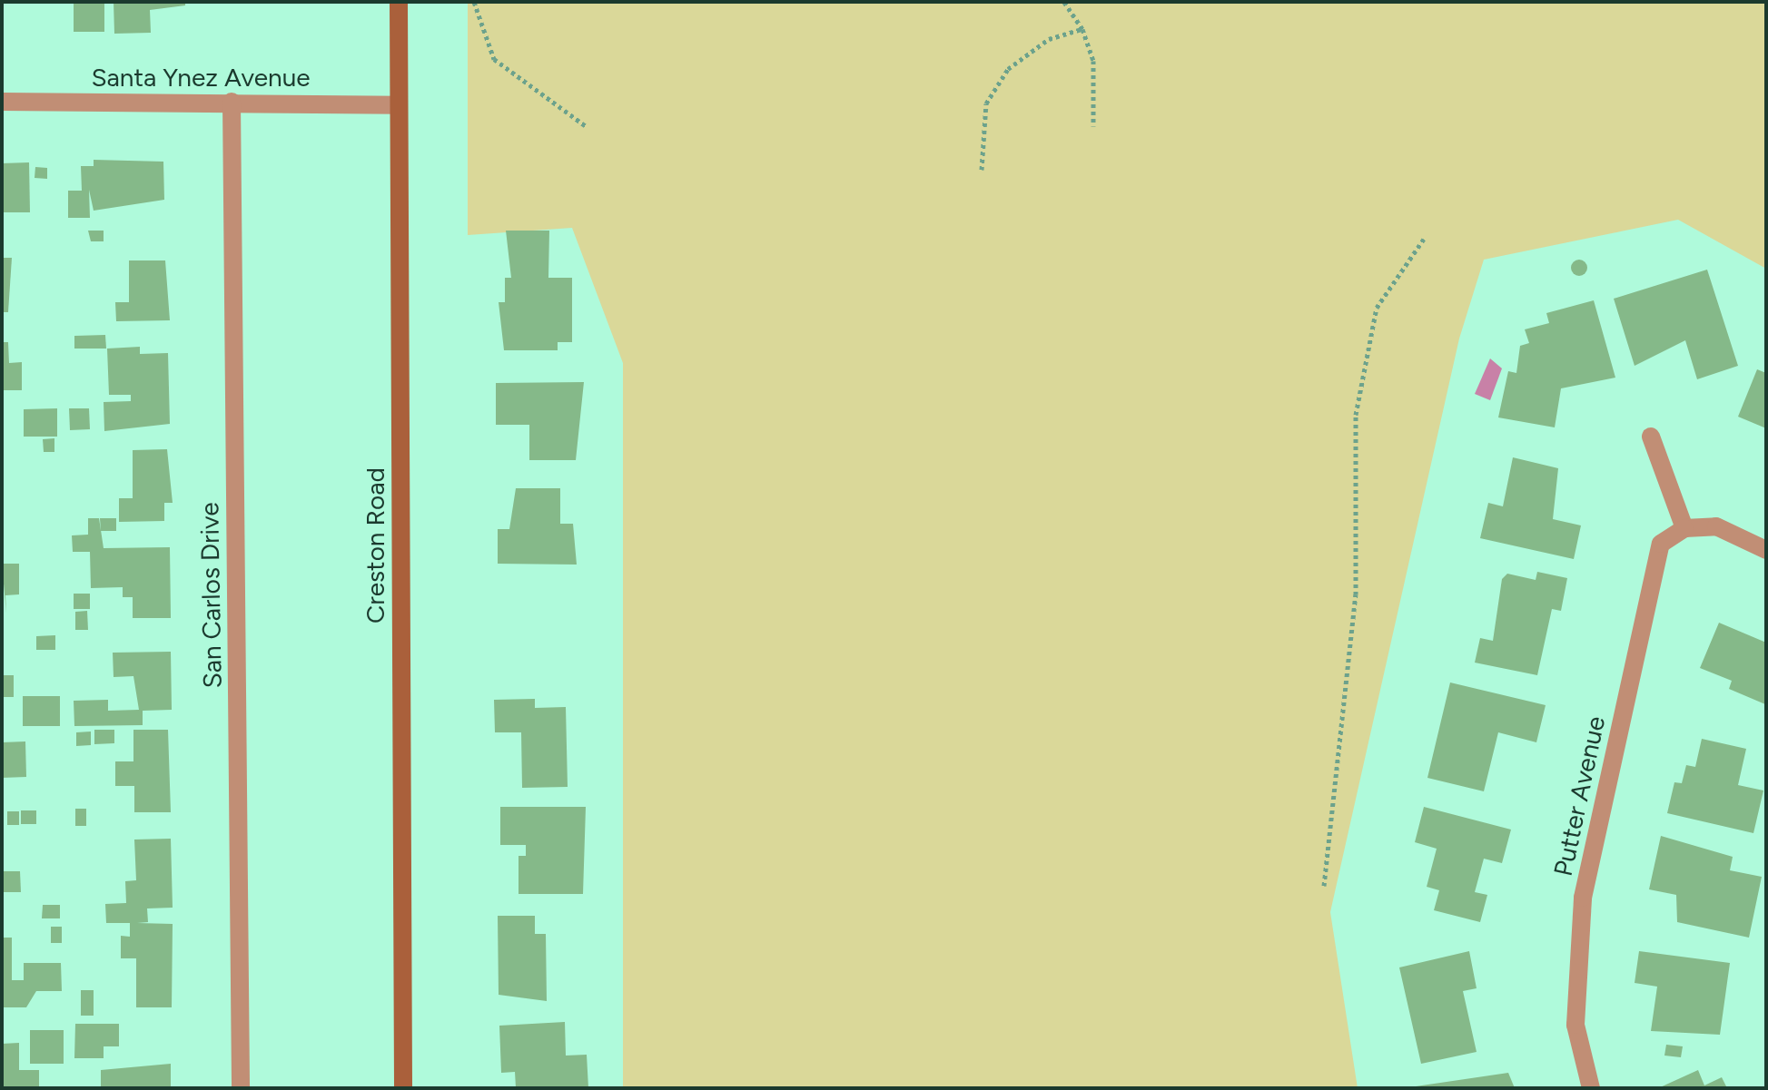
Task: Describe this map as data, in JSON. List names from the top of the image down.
{
  "streets": {
    "main road": ["Creston Road"],
    "street": ["Santa Ynez Avenue", "San Carlos Drive", "Putter Avenue"]
  },
  "crossings": [
    ["Santa Ynez Avenue", "Creston Road"],
    ["Santa Ynez Avenue", "San Carlos Drive"]
  ]
}
